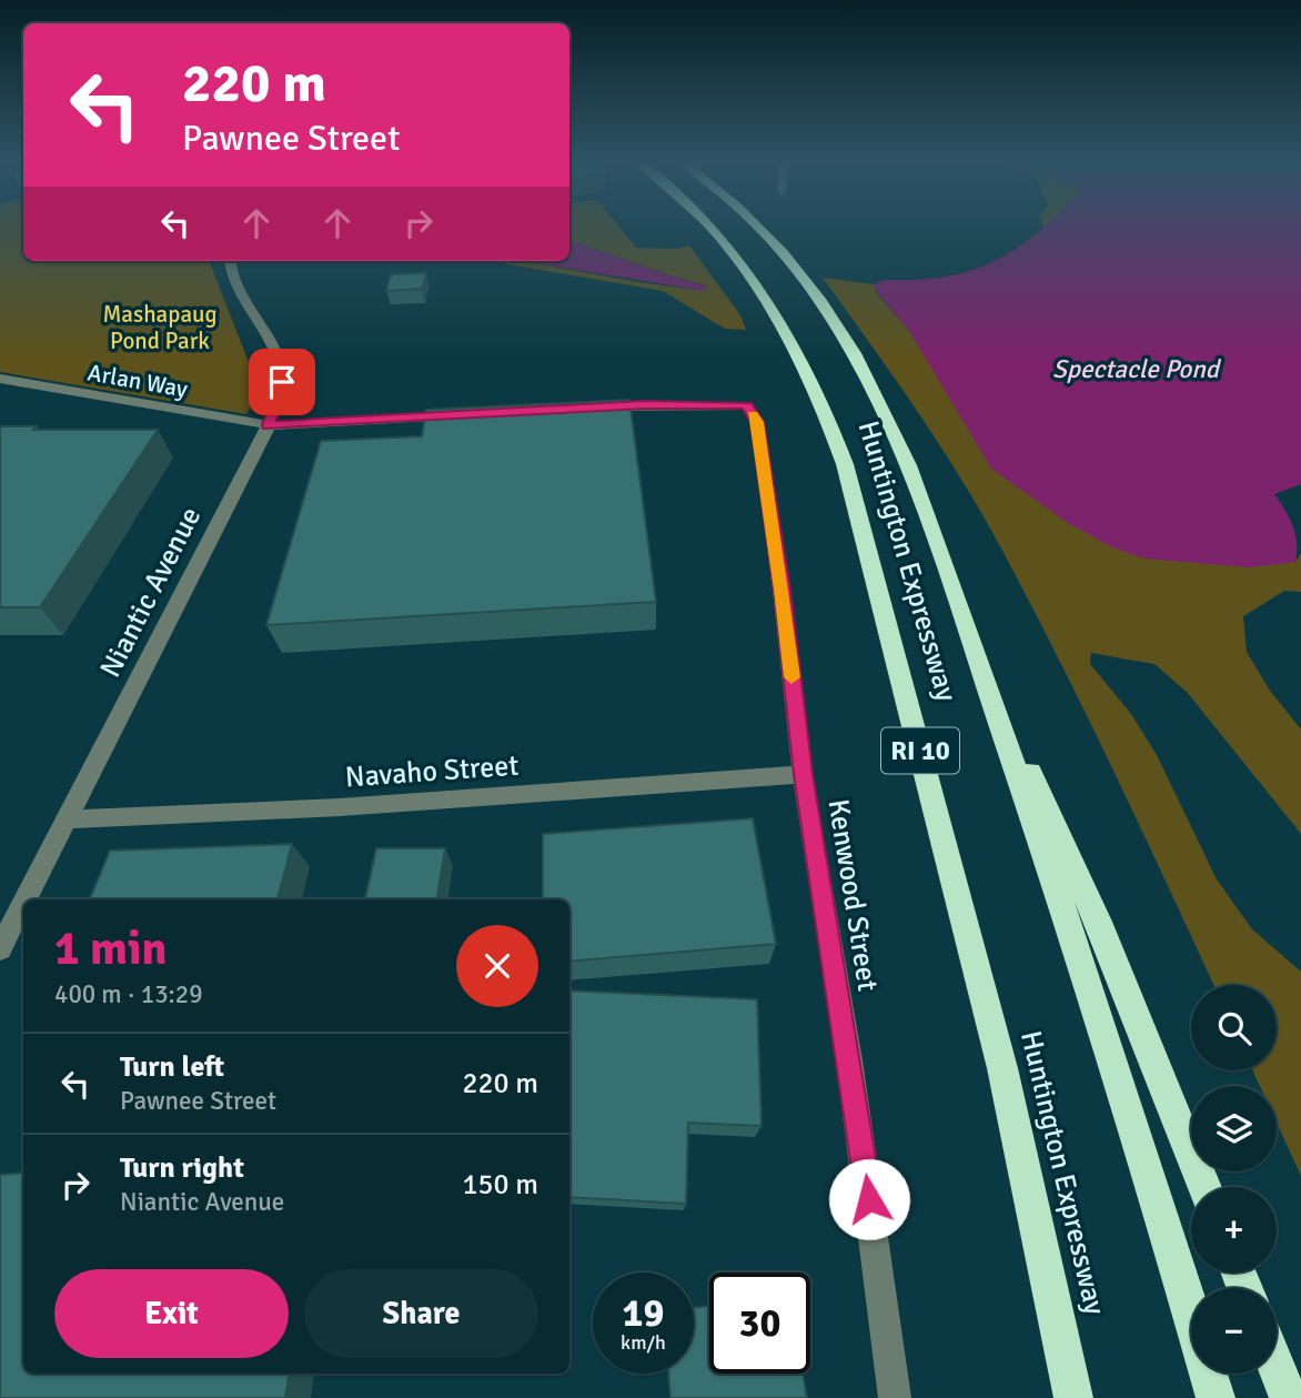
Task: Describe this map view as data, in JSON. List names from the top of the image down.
{
  "streets": {
    "highway": ["Huntington Expressway", "RI 10"],
    "street": [
      "Arlan Way",
      "Niantic Avenue",
      "Navaho Street",
      "Kenwood Street"
    ]
  },
  "crossings": [
    ["Arlan Way", "Niantic Avenue"],
    ["Niantic Avenue", "Navaho Street"],
    ["Navaho Street", "Kenwood Street"]
  ],
  "water": ["Spectacle Pond"],
  "parks": ["Mashapaug Pond Park"],
  "page": {
    "turn": ["220 m", "Pawnee Street"],
    "heading": ["1 min", "400 m · 13:29"],
    "map_buttons": ["+", "−"],
    "list": [
      {
        "name": "Turn left",
        "note": "Pawnee Street",
        "value": "220 m"
      },
      {
        "name": "Turn right",
        "note": "Niantic Avenue",
        "value": "150 m"
      }
    ],
    "buttons": ["Exit", "Share"],
    "speed": "19 km/h",
    "limit": "30"
  }
}
